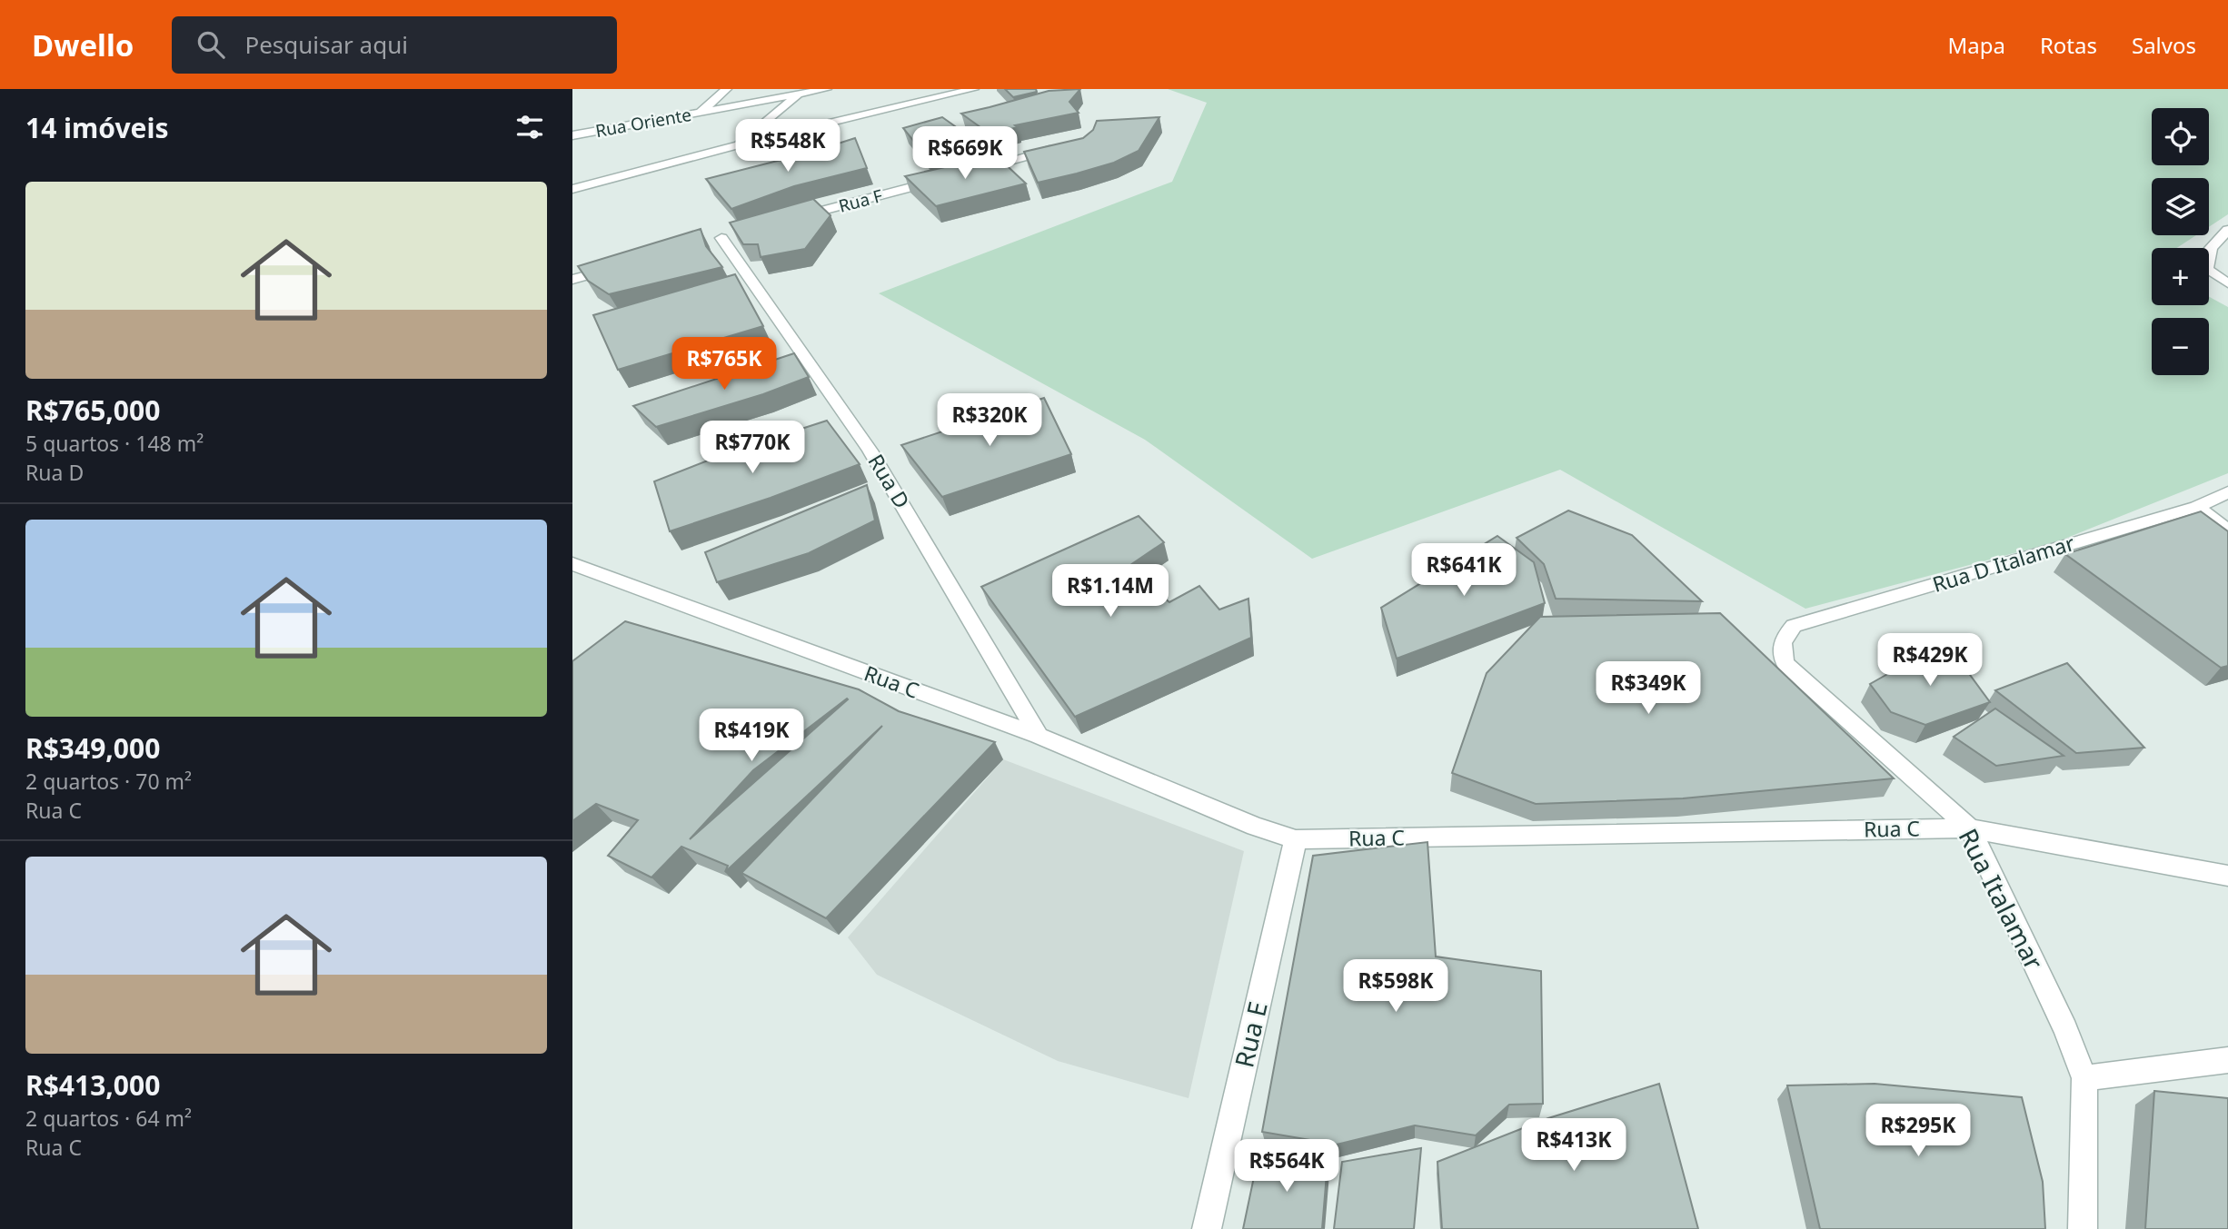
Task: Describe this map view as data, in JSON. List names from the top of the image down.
{
  "streets": {
    "street": [
      "Rua Oriente",
      "Rua F",
      "Rua D",
      "Rua D Italamar",
      "Rua C",
      "Rua Italamar",
      "Rua E"
    ]
  },
  "crossings": [
    ["Rua D", "Rua C"],
    ["Rua D Italamar", "Rua Italamar"],
    ["Rua C", "Rua Italamar"],
    ["Rua C", "Rua E"]
  ],
  "page": {
    "header": "Dwello",
    "search": "Pesquisar aqui",
    "nav": ["Mapa", "Rotas", "Salvos"],
    "heading": "14 imóveis",
    "map_buttons": ["+", "−"],
    "price": [
      "R$548K",
      "R$669K",
      "R$765K",
      "R$320K",
      "R$770K",
      "R$641K",
      "R$1.14M",
      "R$429K",
      "R$349K",
      "R$419K",
      "R$598K",
      "R$295K",
      "R$413K",
      "R$564K"
    ],
    "list": [
      {
        "name": "R$765,000",
        "note": "5 quartos · 148 m² · Rua D"
      },
      {
        "name": "R$349,000",
        "note": "2 quartos · 70 m² · Rua C"
      },
      {
        "name": "R$413,000",
        "note": "2 quartos · 64 m² · Rua C"
      }
    ]
  }
}
